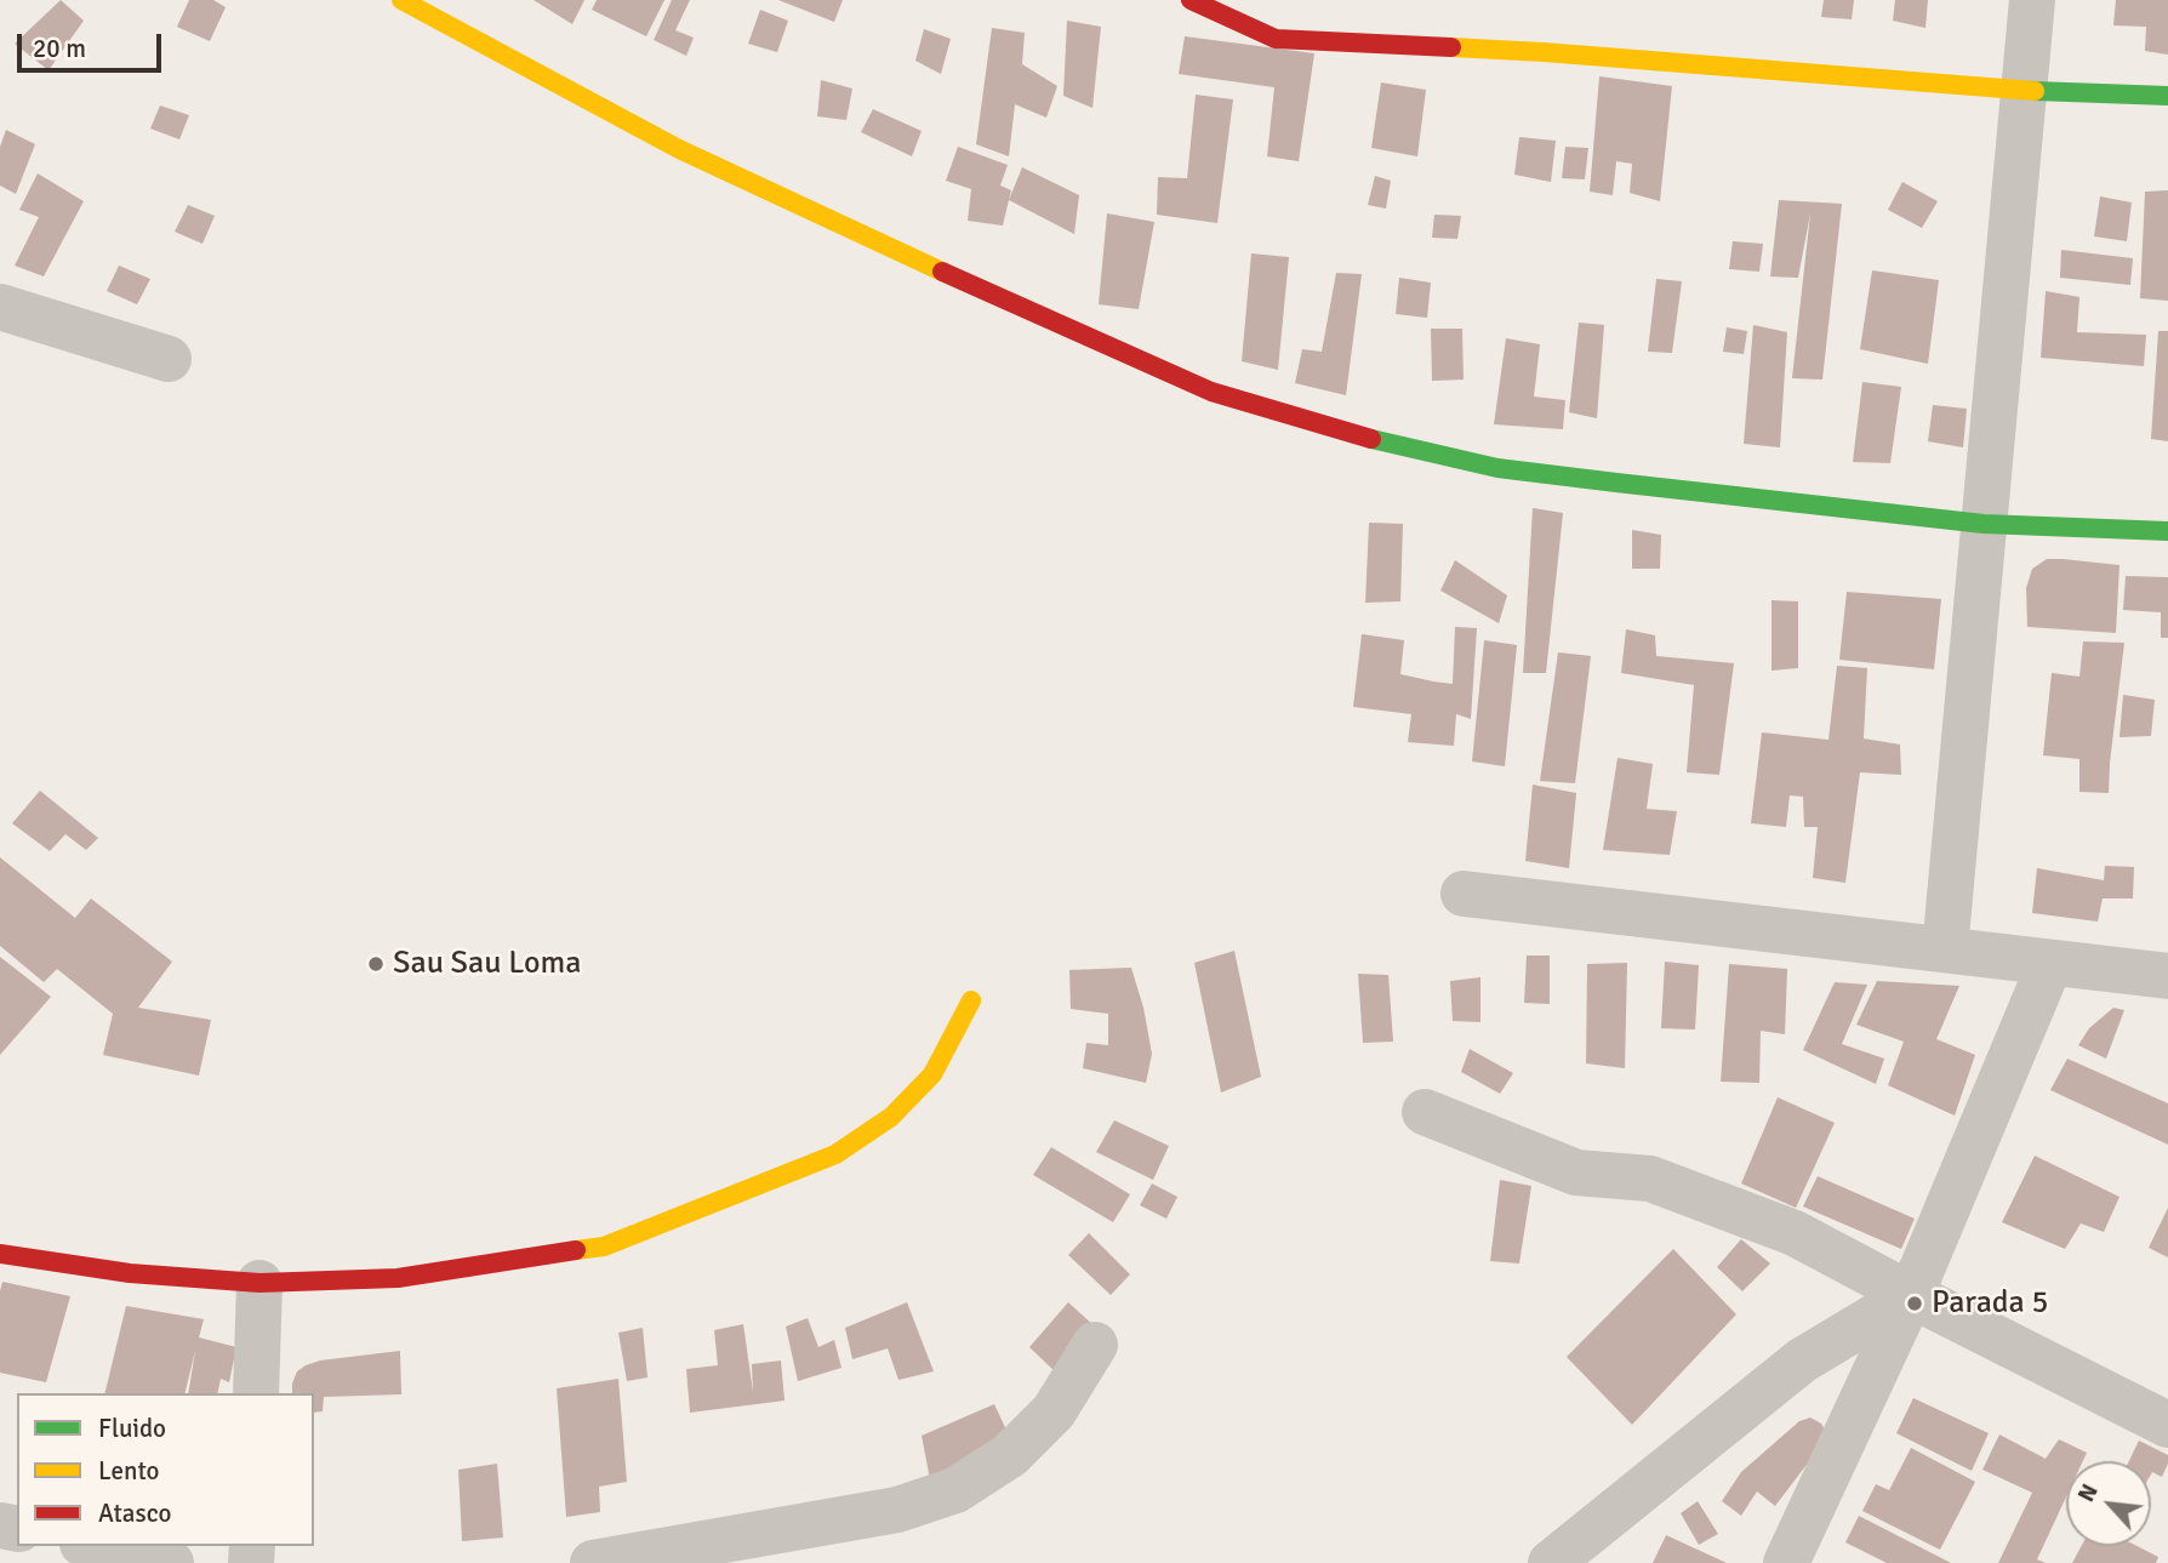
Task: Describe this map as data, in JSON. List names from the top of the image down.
{
  "places": ["Sau Sau Loma", "Parada 5"],
  "legend": ["Fluido", "Lento", "Atasco"],
  "scale_bar": "20 m",
  "north": "top left"
}
